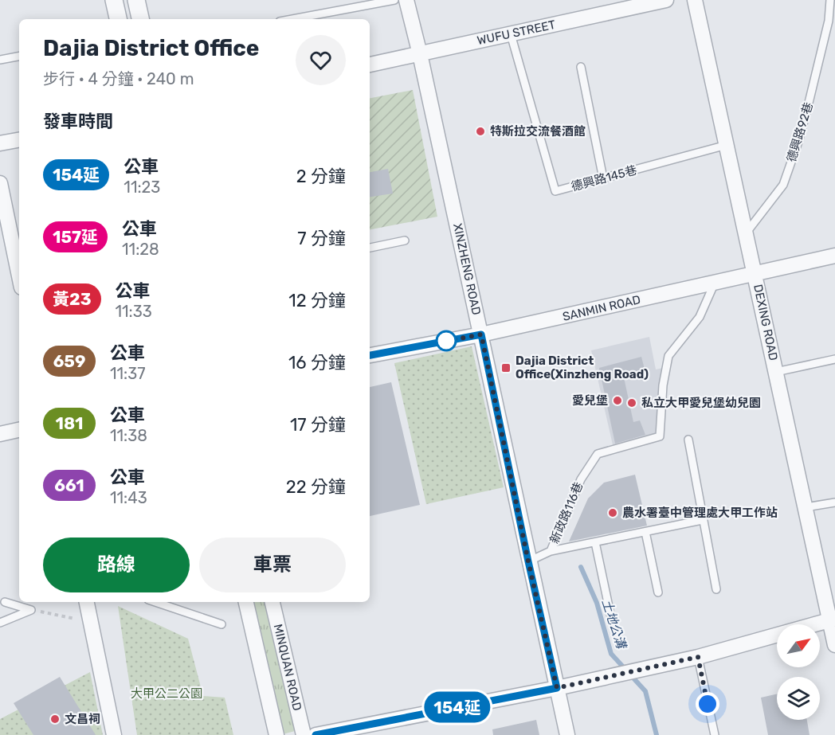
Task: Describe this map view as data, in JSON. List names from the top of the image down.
{
  "streets": {
    "street": [
      "WUFU STREET",
      "XINZHENG ROAD",
      "SANMIN ROAD",
      "DEXING ROAD",
      "MINQUAN ROAD"
    ],
    "lane": ["德興路92巷", "德興路145巷", "新政路116巷"]
  },
  "crossings": [
    ["WUFU STREET", "德興路145巷"],
    ["WUFU STREET", "XINZHENG ROAD"],
    ["德興路92巷", "DEXING ROAD"],
    ["德興路145巷", "DEXING ROAD"],
    ["XINZHENG ROAD", "SANMIN ROAD"],
    ["XINZHENG ROAD", "新政路116巷"],
    ["SANMIN ROAD", "DEXING ROAD"],
    ["SANMIN ROAD", "新政路116巷"]
  ],
  "water": ["土地公溝"],
  "parks": ["大甲公二公園"],
  "places": {
    "other": [
      "特斯拉交流餐酒館",
      "愛兒堡",
      "私立大甲愛兒堡幼兒園",
      "農水署臺中管理處大甲工作站",
      "文昌祠"
    ],
    "transit": ["Dajia District Office(Xinzheng Road)"]
  },
  "lines": ["bus line 154延"],
  "north": "top right",
  "page": {
    "on_map": "154延",
    "heading": [
      ["Dajia District Office", "步行 · 4 分鐘 · 240 m"],
      "發車時間"
    ],
    "list": [
      {
        "mark": "154延",
        "name": "公車",
        "note": "11:23",
        "value": "2 分鐘"
      },
      {
        "mark": "157延",
        "name": "公車",
        "note": "11:28",
        "value": "7 分鐘"
      },
      {
        "mark": "黃23",
        "name": "公車",
        "note": "11:33",
        "value": "12 分鐘"
      },
      {
        "mark": "659",
        "name": "公車",
        "note": "11:37",
        "value": "16 分鐘"
      },
      {
        "mark": "181",
        "name": "公車",
        "note": "11:38",
        "value": "17 分鐘"
      },
      {
        "mark": "661",
        "name": "公車",
        "note": "11:43",
        "value": "22 分鐘"
      }
    ],
    "buttons": ["路線", "車票"]
  }
}
